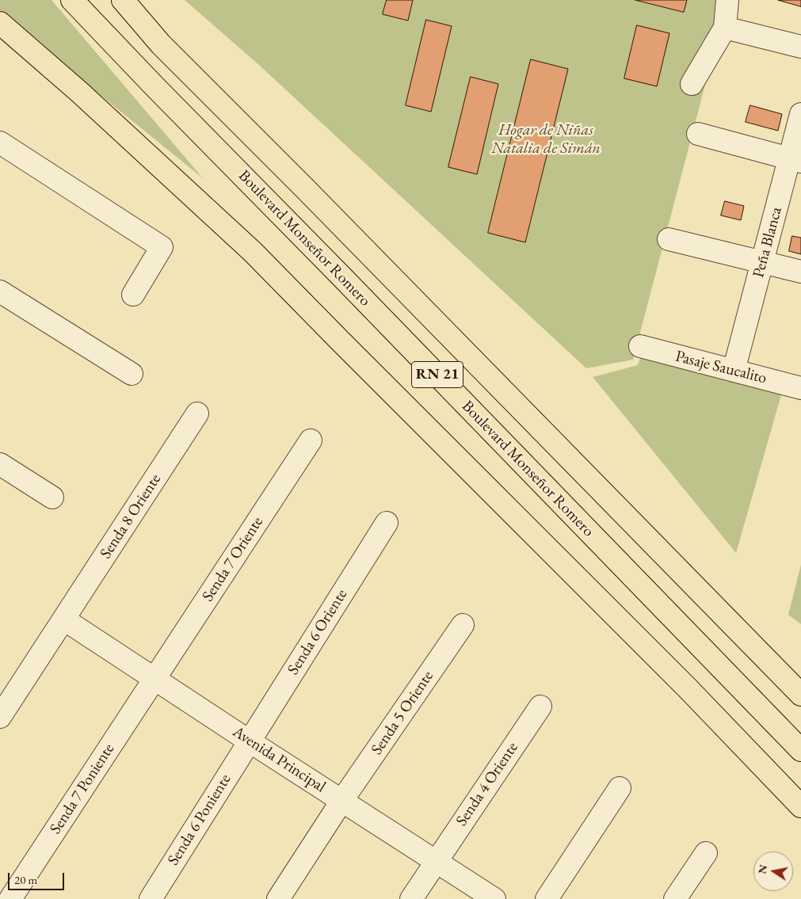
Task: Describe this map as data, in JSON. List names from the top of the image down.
{
  "streets": {
    "highway": ["Boulevard Monseñor Romero", "RN 21"],
    "street": [
      "Peña Blanca",
      "Pasaje Saucalito",
      "Senda 8 Oriente",
      "Senda 7 Oriente",
      "Senda 6 Oriente",
      "Senda 5 Oriente",
      "Avenida Principal",
      "Senda 4 Oriente",
      "Senda 7 Poniente",
      "Senda 6 Poniente"
    ]
  },
  "crossings": [
    ["Peña Blanca", "Pasaje Saucalito"],
    ["Senda 8 Oriente", "Avenida Principal"],
    ["Senda 7 Oriente", "Avenida Principal"],
    ["Senda 7 Oriente", "Senda 7 Poniente"],
    ["Senda 6 Oriente", "Avenida Principal"],
    ["Senda 6 Oriente", "Senda 6 Poniente"],
    ["Senda 5 Oriente", "Avenida Principal"],
    ["Avenida Principal", "Senda 4 Oriente"],
    ["Avenida Principal", "Senda 7 Poniente"],
    ["Avenida Principal", "Senda 6 Poniente"]
  ],
  "parks": ["Hogar de Niñas Natalia de Simán"],
  "scale_bar": "20 m",
  "north": "left"
}
